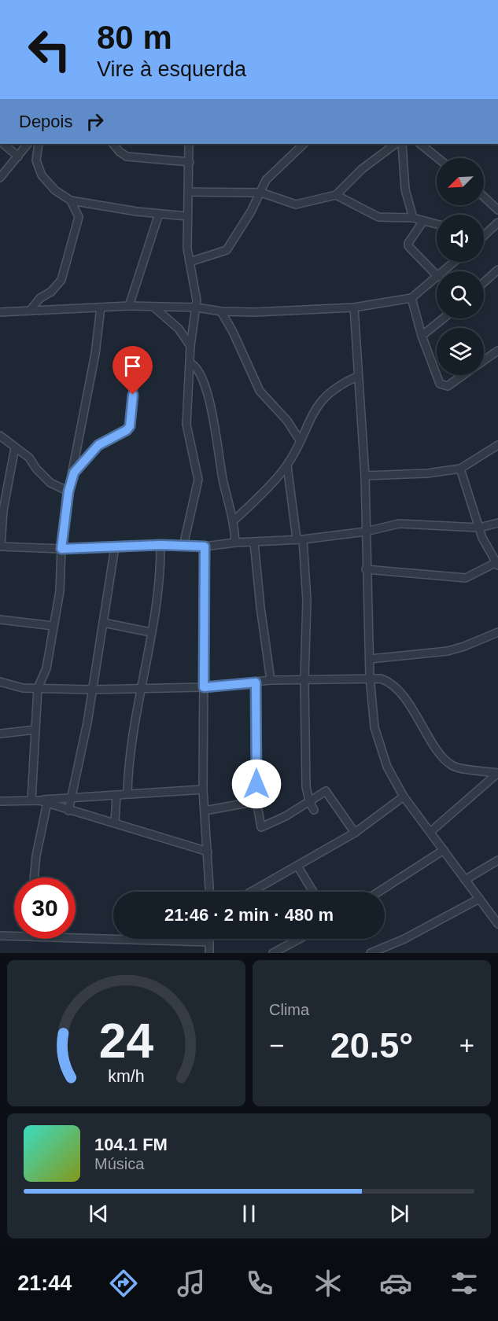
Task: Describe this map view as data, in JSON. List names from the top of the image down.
{
  "north": "bottom left",
  "page": {
    "turn": ["80 m", "Vire à esquerda"],
    "then": "Depois",
    "limit": "30",
    "trip": "21:46 · 2 min · 480 m",
    "tile": "Clima",
    "heat": ["−", "20.5°", "+"],
    "song": ["104.1 FM", "Música"],
    "tabs": "21:44",
    "gauge": ["24", "km/h"]
  }
}
